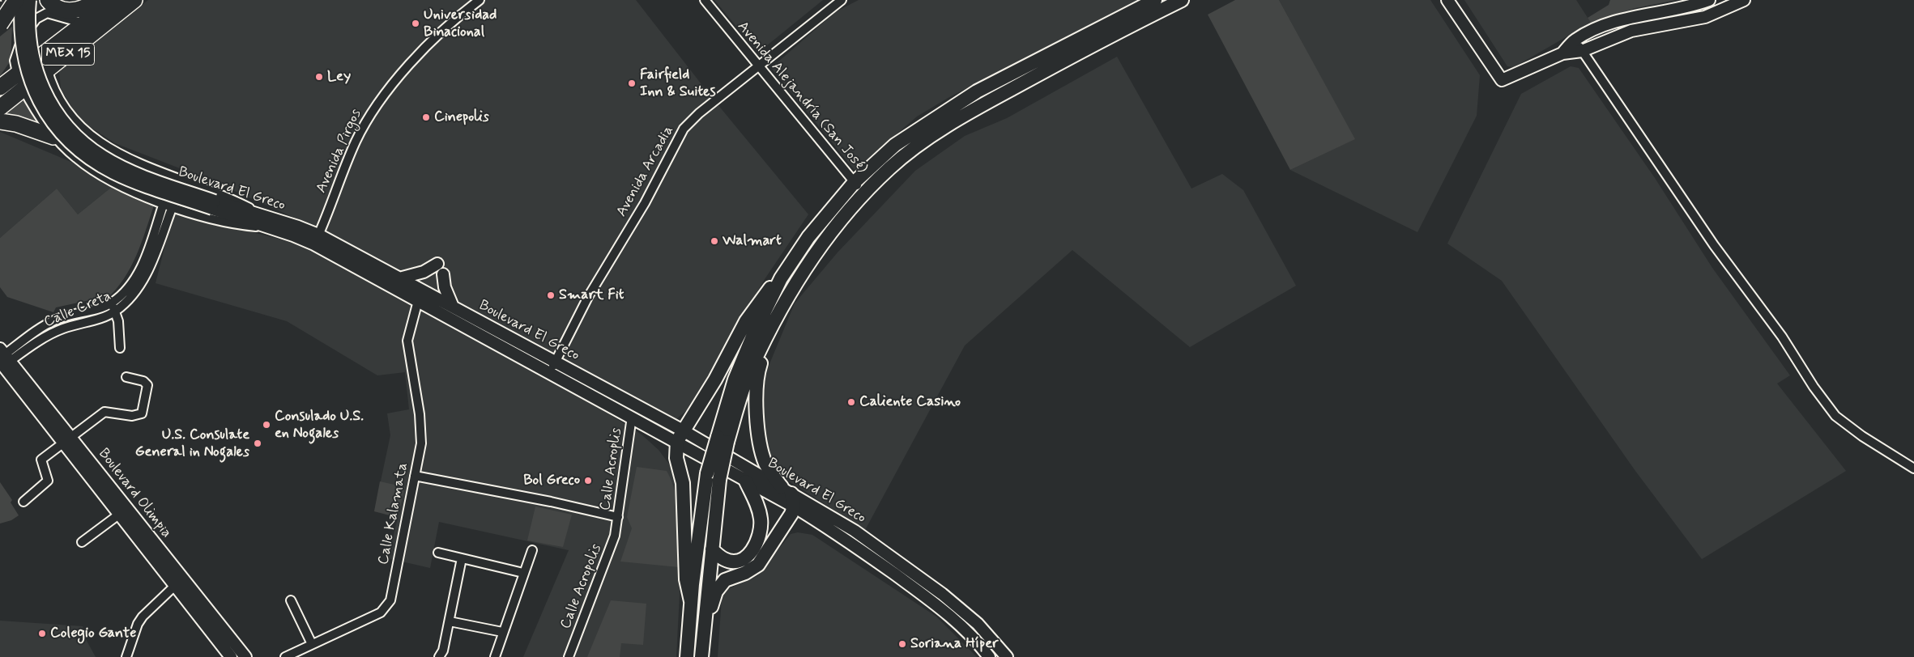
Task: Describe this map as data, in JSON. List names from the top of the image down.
{
  "streets": {
    "highway": ["MEX 15"],
    "main road": ["Boulevard El Greco", "Boulevard Olimpia"],
    "street": [
      "Avenida Alejandría (San José)",
      "Avenida Pirgos",
      "Avenida Arcadia",
      "Calle Creta",
      "Calle Acroplis",
      "Calle Kalamata",
      "Calle Acropolis"
    ]
  },
  "crossings": [
    ["MEX 15", "Boulevard El Greco"],
    ["Avenida Alejandría (San José)", "Avenida Arcadia"],
    ["Avenida Pirgos", "Boulevard El Greco"],
    ["Avenida Arcadia", "Boulevard El Greco"],
    ["Boulevard El Greco", "Calle Acroplis"],
    ["Boulevard El Greco", "Calle Kalamata"],
    ["Calle Creta", "Boulevard Olimpia"],
    ["Calle Acroplis", "Calle Acropolis"]
  ],
  "places": [
    "Universidad Binacional",
    "Ley",
    "Fairfield Inn & Suites",
    "Cinepolis",
    "Walmart",
    "Smart Fit",
    "Caliente Casino",
    "Consulado U.S. en Nogales",
    "U.S. Consulate General in Nogales",
    "Bol Greco",
    "Colegio Gante",
    "Soriana Híper"
  ]
}
